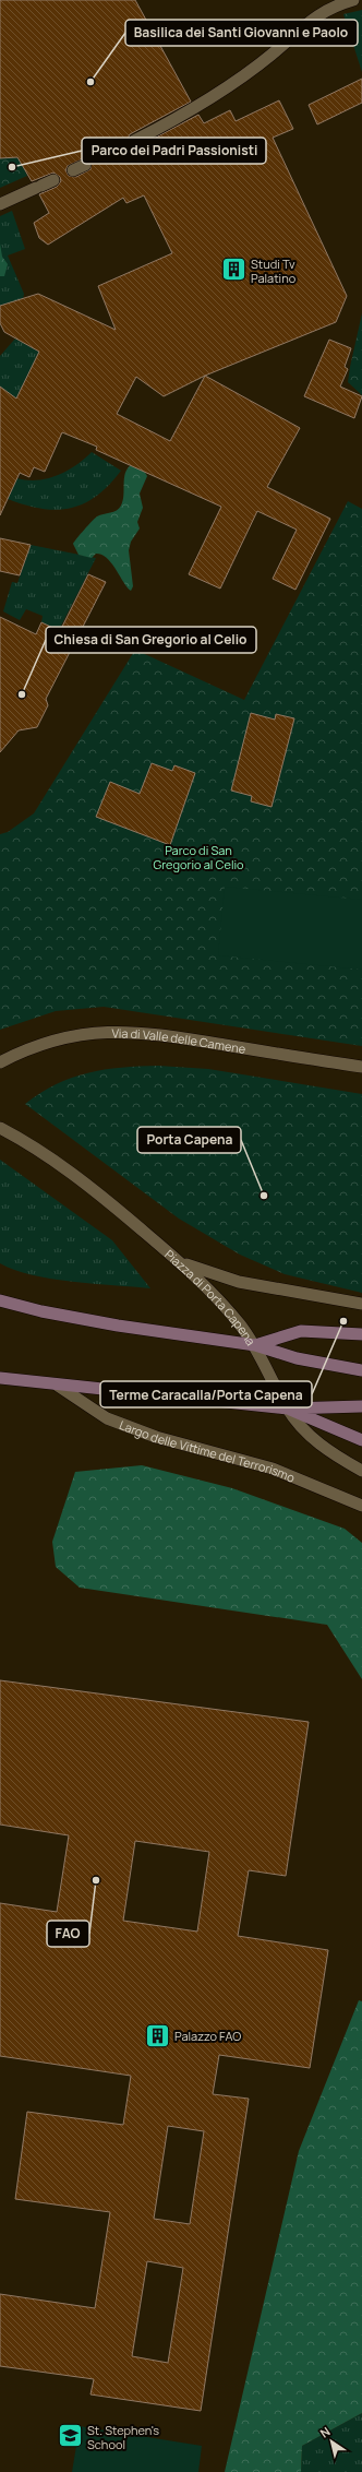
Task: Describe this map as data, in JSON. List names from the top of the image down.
{
  "streets": {
    "main road": ["Piazza di Porta Capena"],
    "street": ["Via di Valle delle Camene", "Largo delle Vittime del Terrorismo"]
  },
  "parks": ["Parco di San Gregorio al Celio"],
  "places": {
    "other": [
      "Basilica dei Santi Giovanni e Paolo",
      "Parco dei Padri Passionisti",
      "Chiesa di San Gregorio al Celio",
      "Porta Capena",
      "Terme Caracalla/Porta Capena",
      "FAO"
    ],
    "building": ["Studi Tv Palatino", "Palazzo FAO"],
    "school or university": ["St. Stephen's School"]
  },
  "north": "top left"
}
